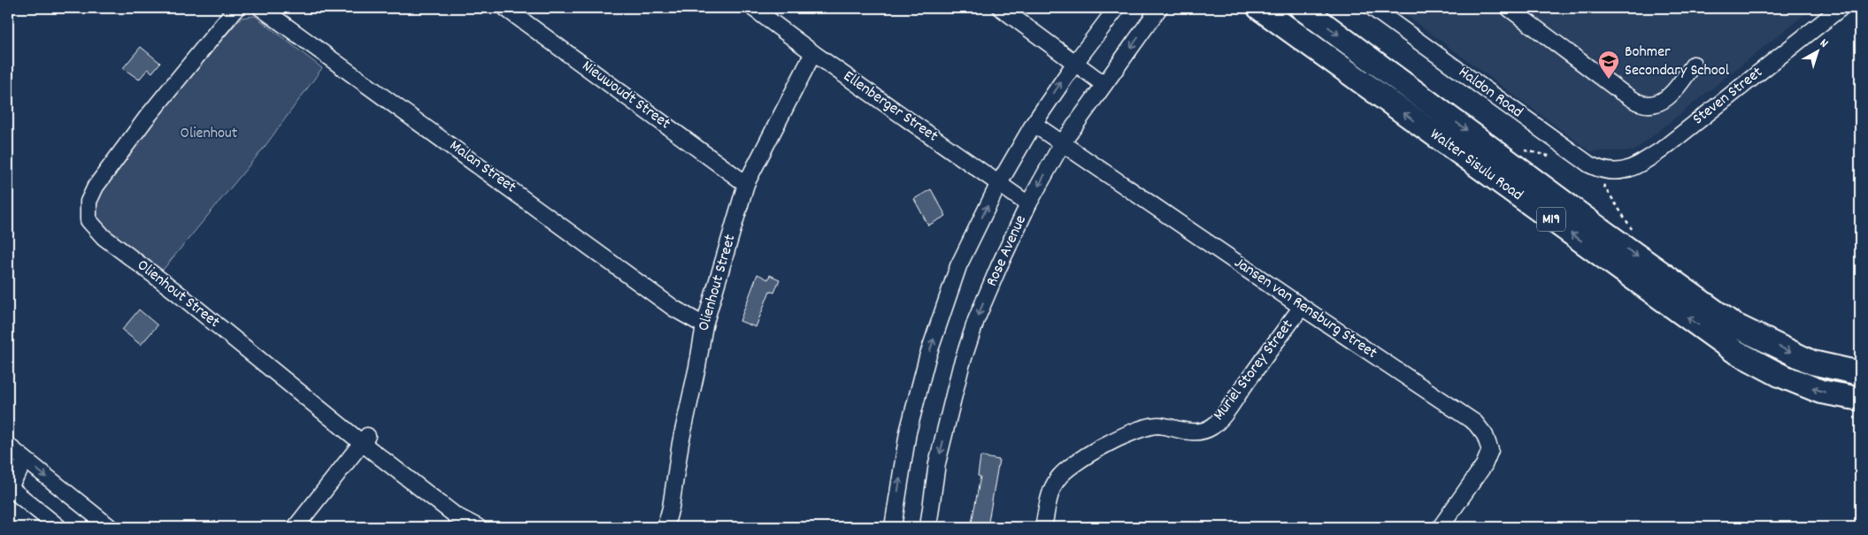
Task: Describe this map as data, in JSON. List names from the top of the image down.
{
  "streets": {
    "highway": ["Walter Sisulu Road", "M19"],
    "street": [
      "Haldon Road",
      "Nieuwoudt Street",
      "Steven Street",
      "Ellenberger Street",
      "Malan Street",
      "Rose Avenue",
      "Olienhout Street",
      "Jansen van Rensburg Street",
      "Muriel Storey Street"
    ]
  },
  "crossings": [
    ["Haldon Road", "Steven Street"],
    ["Nieuwoudt Street", "Olienhout Street"],
    ["Ellenberger Street", "Rose Avenue"],
    ["Ellenberger Street", "Olienhout Street"],
    ["Malan Street", "Olienhout Street"],
    ["Rose Avenue", "Jansen van Rensburg Street"],
    ["Jansen van Rensburg Street", "Muriel Storey Street"]
  ],
  "parks": ["Olienhout"],
  "places": {
    "school or university": ["Bohmer Secondary School"]
  },
  "north": "top right"
}
